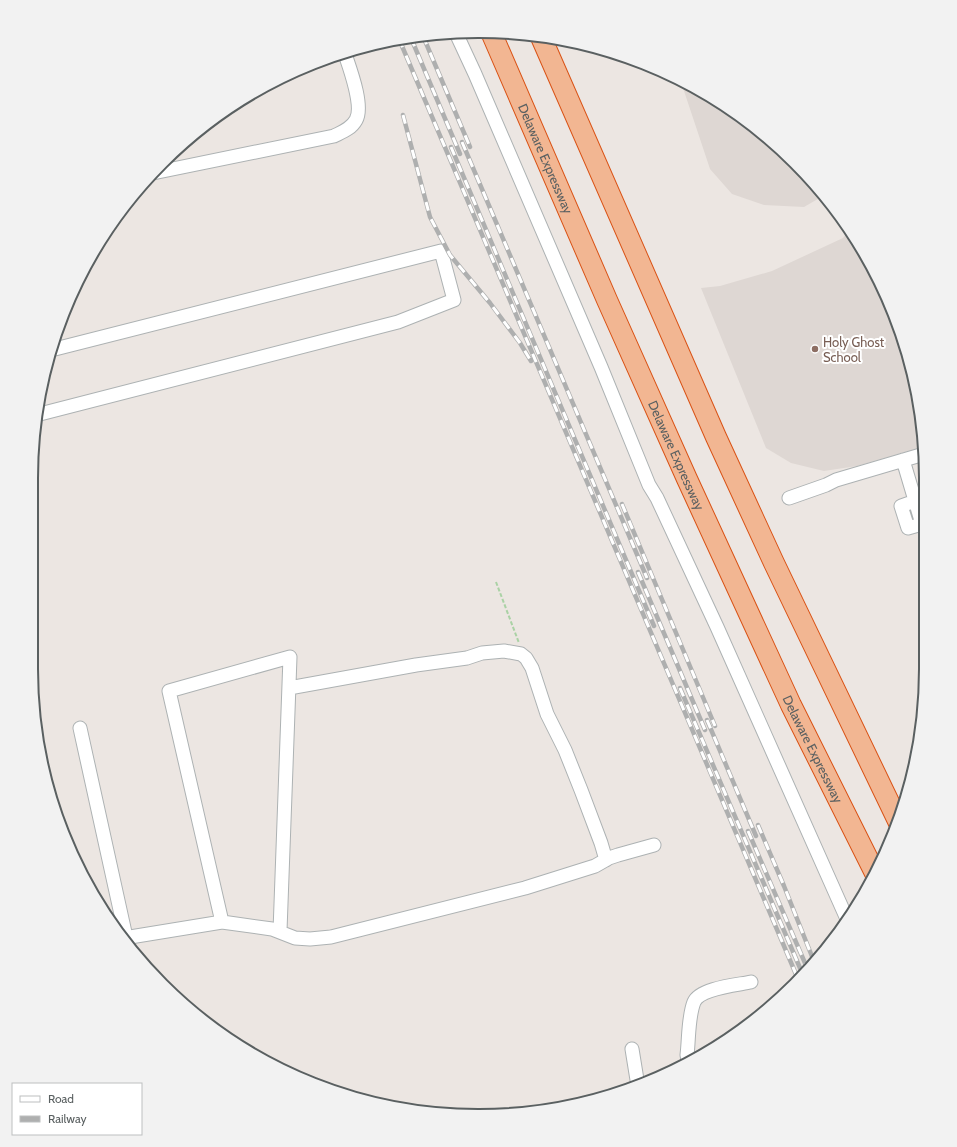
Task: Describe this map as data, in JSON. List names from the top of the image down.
{
  "streets": {
    "highway": ["Delaware Expressway"]
  },
  "places": ["Holy Ghost School"],
  "legend": ["Road", "Railway"]
}
